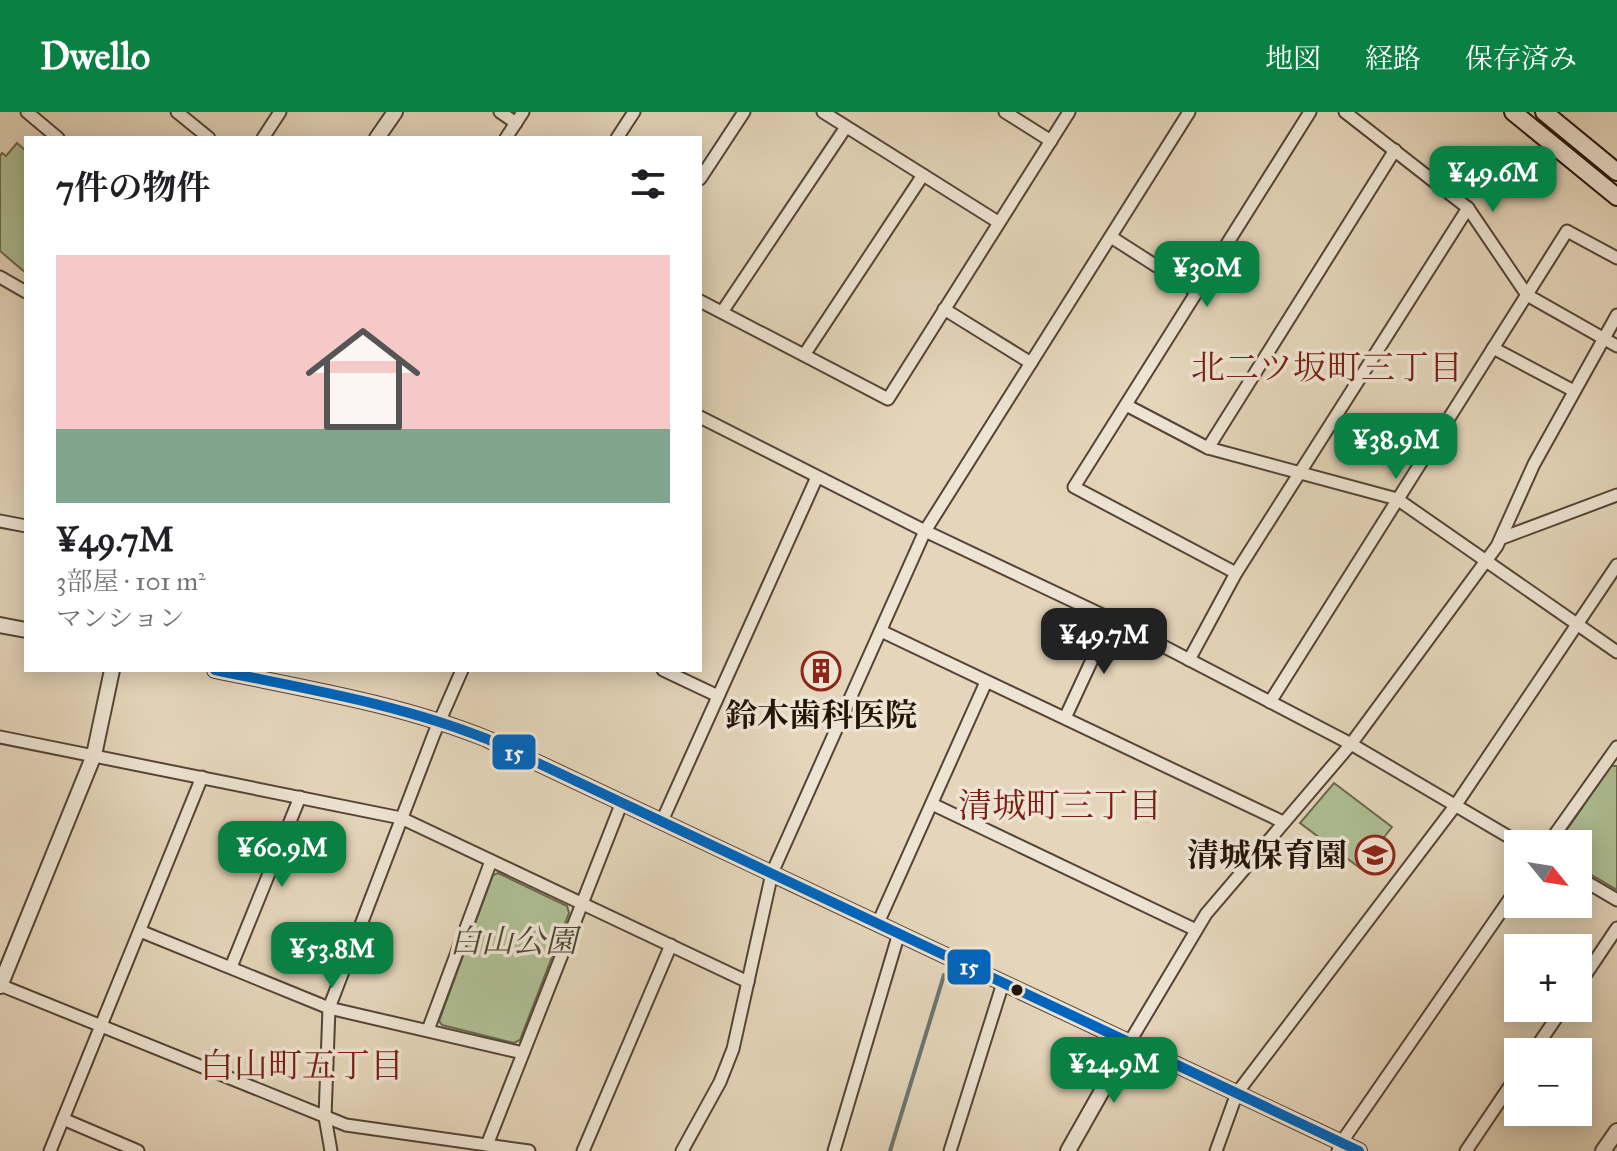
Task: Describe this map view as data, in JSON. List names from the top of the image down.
{
  "districts": ["北二ツ坂町三丁目", "清城町三丁目", "白山町五丁目"],
  "parks": ["白山公園"],
  "places": {
    "building": ["鈴木歯科医院"],
    "school or university": ["清城保育園"]
  },
  "lines": ["transit line 15"],
  "north": "bottom right",
  "page": {
    "header": "Dwello",
    "nav": ["地図", "経路", "保存済み"],
    "heading": "7件の物件",
    "price": [
      "¥49.6M",
      "¥30M",
      "¥38.9M",
      "¥49.7M",
      "¥60.9M",
      "¥53.8M",
      "¥24.9M"
    ],
    "list": [
      {
        "name": "¥49.7M",
        "note": "3部屋 · 101 m² · マンション"
      }
    ],
    "map_buttons": ["+", "−"]
  }
}
